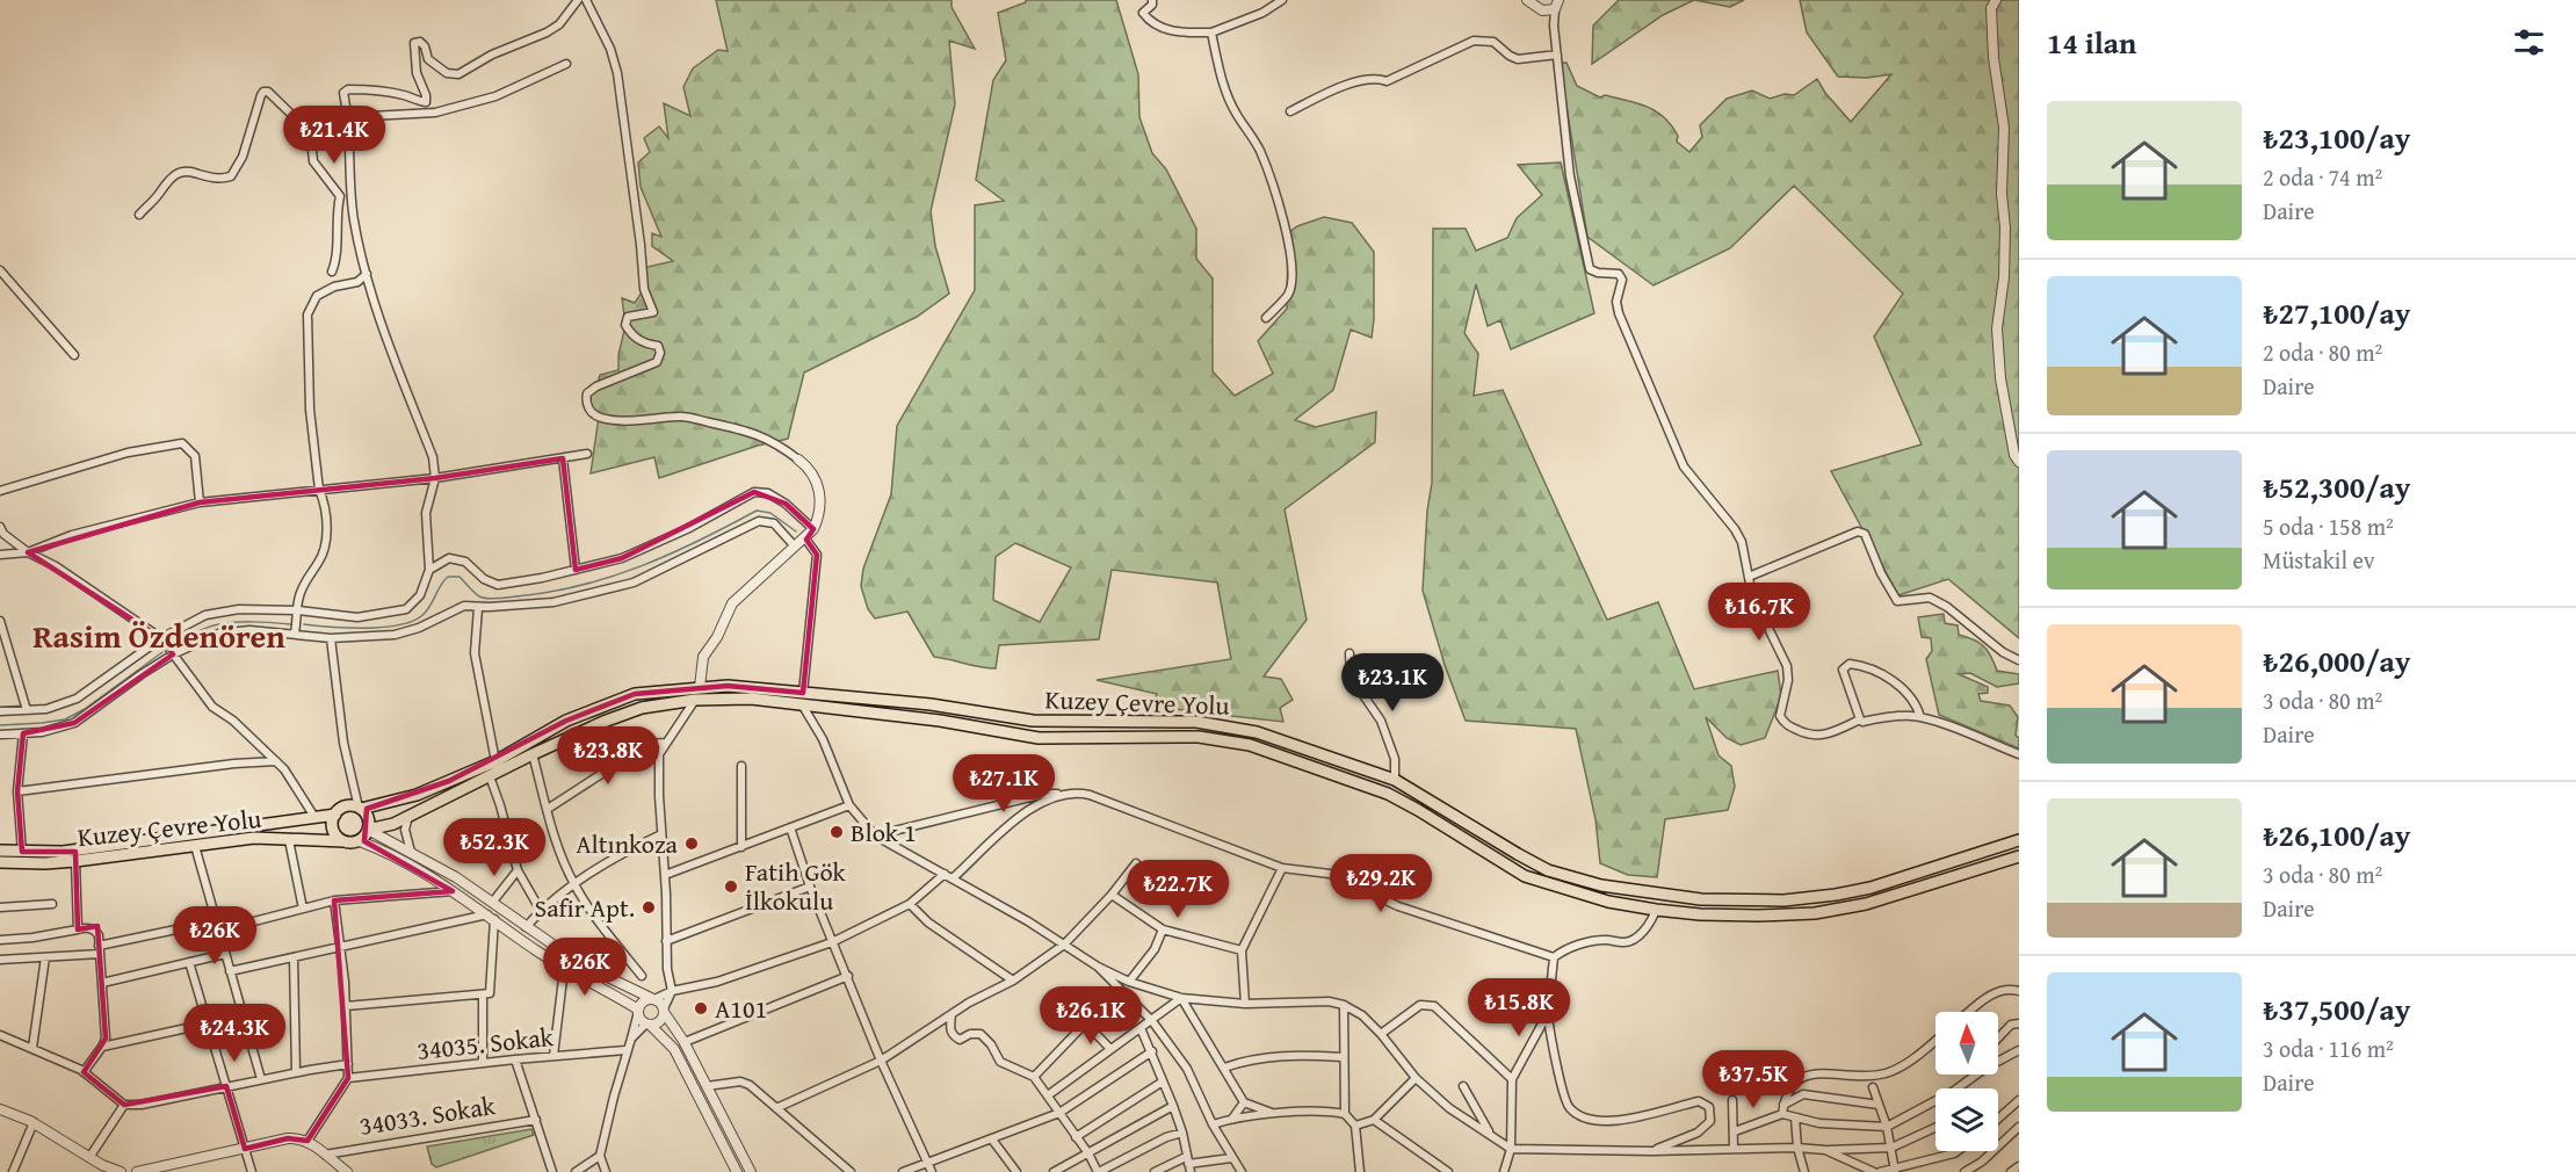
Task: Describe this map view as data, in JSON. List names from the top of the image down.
{
  "streets": {
    "main road": ["Kuzey Çevre Yolu"],
    "street": ["34035. Sokak", "34033. Sokak"]
  },
  "districts": ["Rasim Özdenören"],
  "places": [
    "Blok 1",
    "Altınkoza",
    "Fatih Gök İlkokulu",
    "Safir Apt.",
    "A101"
  ],
  "north": "top",
  "page": {
    "heading": "14 ilan",
    "list": [
      {
        "name": "₺23,100/ay",
        "note": "2 oda · 74 m² · Daire"
      },
      {
        "name": "₺27,100/ay",
        "note": "2 oda · 80 m² · Daire"
      },
      {
        "name": "₺52,300/ay",
        "note": "5 oda · 158 m² · Müstakil ev"
      },
      {
        "name": "₺26,000/ay",
        "note": "3 oda · 80 m² · Daire"
      },
      {
        "name": "₺26,100/ay",
        "note": "3 oda · 80 m² · Daire"
      },
      {
        "name": "₺37,500/ay",
        "note": "3 oda · 116 m² · Daire"
      }
    ],
    "price": [
      "₺21.4K",
      "₺16.7K",
      "₺23.1K",
      "₺23.8K",
      "₺27.1K",
      "₺52.3K",
      "₺29.2K",
      "₺22.7K",
      "₺26K",
      "₺26K",
      "₺15.8K",
      "₺26.1K",
      "₺24.3K",
      "₺37.5K"
    ]
  }
}
